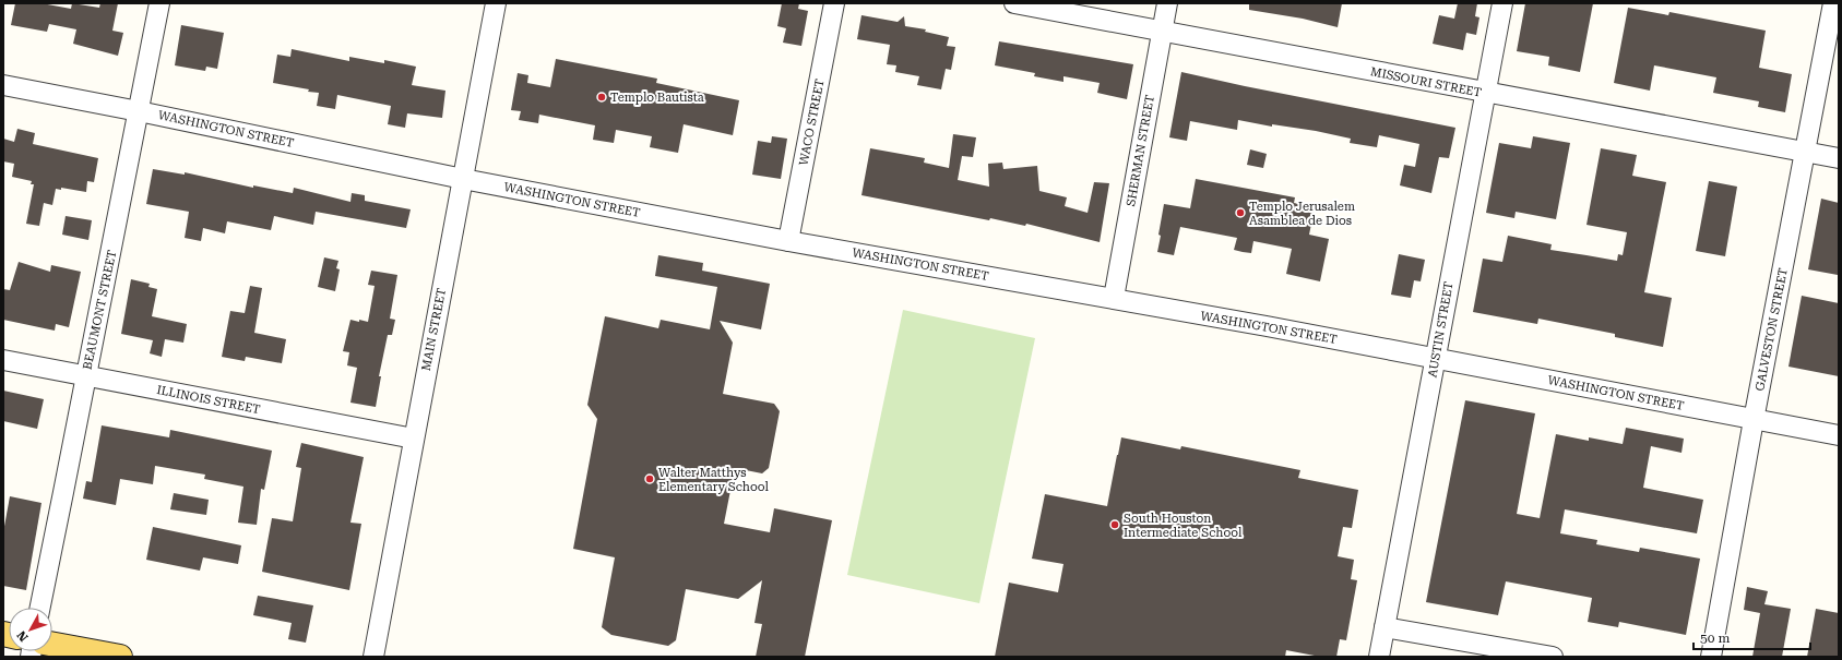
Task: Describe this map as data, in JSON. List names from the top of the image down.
{
  "streets": {
    "street": [
      "MISSOURI STREET",
      "WACO STREET",
      "WASHINGTON STREET",
      "SHERMAN STREET",
      "BEAUMONT STREET",
      "MAIN STREET",
      "AUSTIN STREET",
      "GALVESTON STREET",
      "ILLINOIS STREET"
    ]
  },
  "crossings": [
    ["MISSOURI STREET", "SHERMAN STREET"],
    ["MISSOURI STREET", "AUSTIN STREET"],
    ["MISSOURI STREET", "GALVESTON STREET"],
    ["WACO STREET", "WASHINGTON STREET"],
    ["WASHINGTON STREET", "SHERMAN STREET"],
    ["WASHINGTON STREET", "BEAUMONT STREET"],
    ["WASHINGTON STREET", "MAIN STREET"],
    ["WASHINGTON STREET", "AUSTIN STREET"],
    ["WASHINGTON STREET", "GALVESTON STREET"],
    ["BEAUMONT STREET", "ILLINOIS STREET"],
    ["MAIN STREET", "ILLINOIS STREET"]
  ],
  "places": [
    "Templo Bautista",
    "Templo Jerusalem Asamblea de Dios",
    "Walter Matthys Elementary School",
    "South Houston Intermediate School"
  ],
  "scale_bar": "50 m",
  "north": "bottom left"
}
